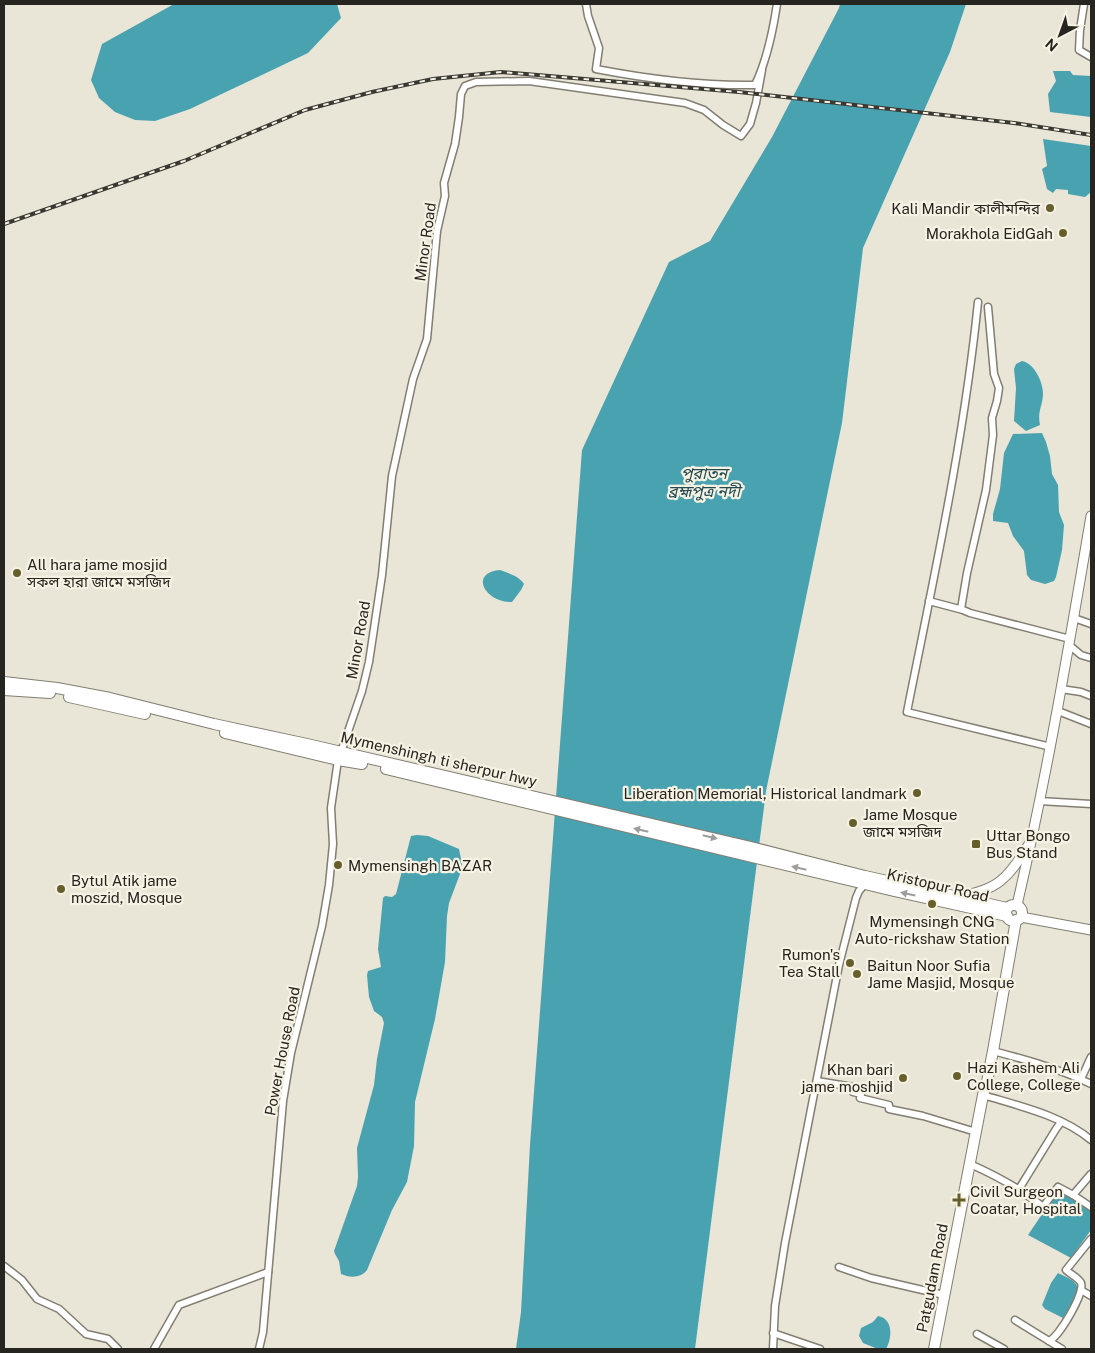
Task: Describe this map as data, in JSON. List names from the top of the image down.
{
  "streets": {
    "main road": ["Mymenshingh ti sherpur hwy", "Kristopur Road", "Patgudam Road"],
    "street": ["Minor Road", "Power House Road"]
  },
  "crossings": [
    ["Minor Road", "Mymenshingh ti sherpur hwy"],
    ["Minor Road", "Power House Road"],
    ["Mymenshingh ti sherpur hwy", "Kristopur Road"],
    ["Mymenshingh ti sherpur hwy", "Power House Road"],
    ["Kristopur Road", "Patgudam Road"]
  ],
  "water": ["পুরাতন ব্রহ্মপুত্র নদী"],
  "places": {
    "other": [
      "Kali Mandir কালীমন্দির",
      "Morakhola EidGah",
      "All hara jame mosjid সকল হারা জামে মসজিদ",
      "Liberation Memorial, Historical landmark",
      "Jame Mosque জামে মসজিদ",
      "Mymensingh BAZAR",
      "Bytul Atik jame moszid, Mosque",
      "Mymensingh CNG Auto-rickshaw Station",
      "Rumon's Tea Stall",
      "Baitun Noor Sufia Jame Masjid, Mosque",
      "Hazi Kashem Ali College, College",
      "Khan bari jame moshjid"
    ],
    "transit": ["Uttar Bongo Bus Stand"],
    "health": ["Civil Surgeon Coatar, Hospital"]
  },
  "north": "bottom left"
}
